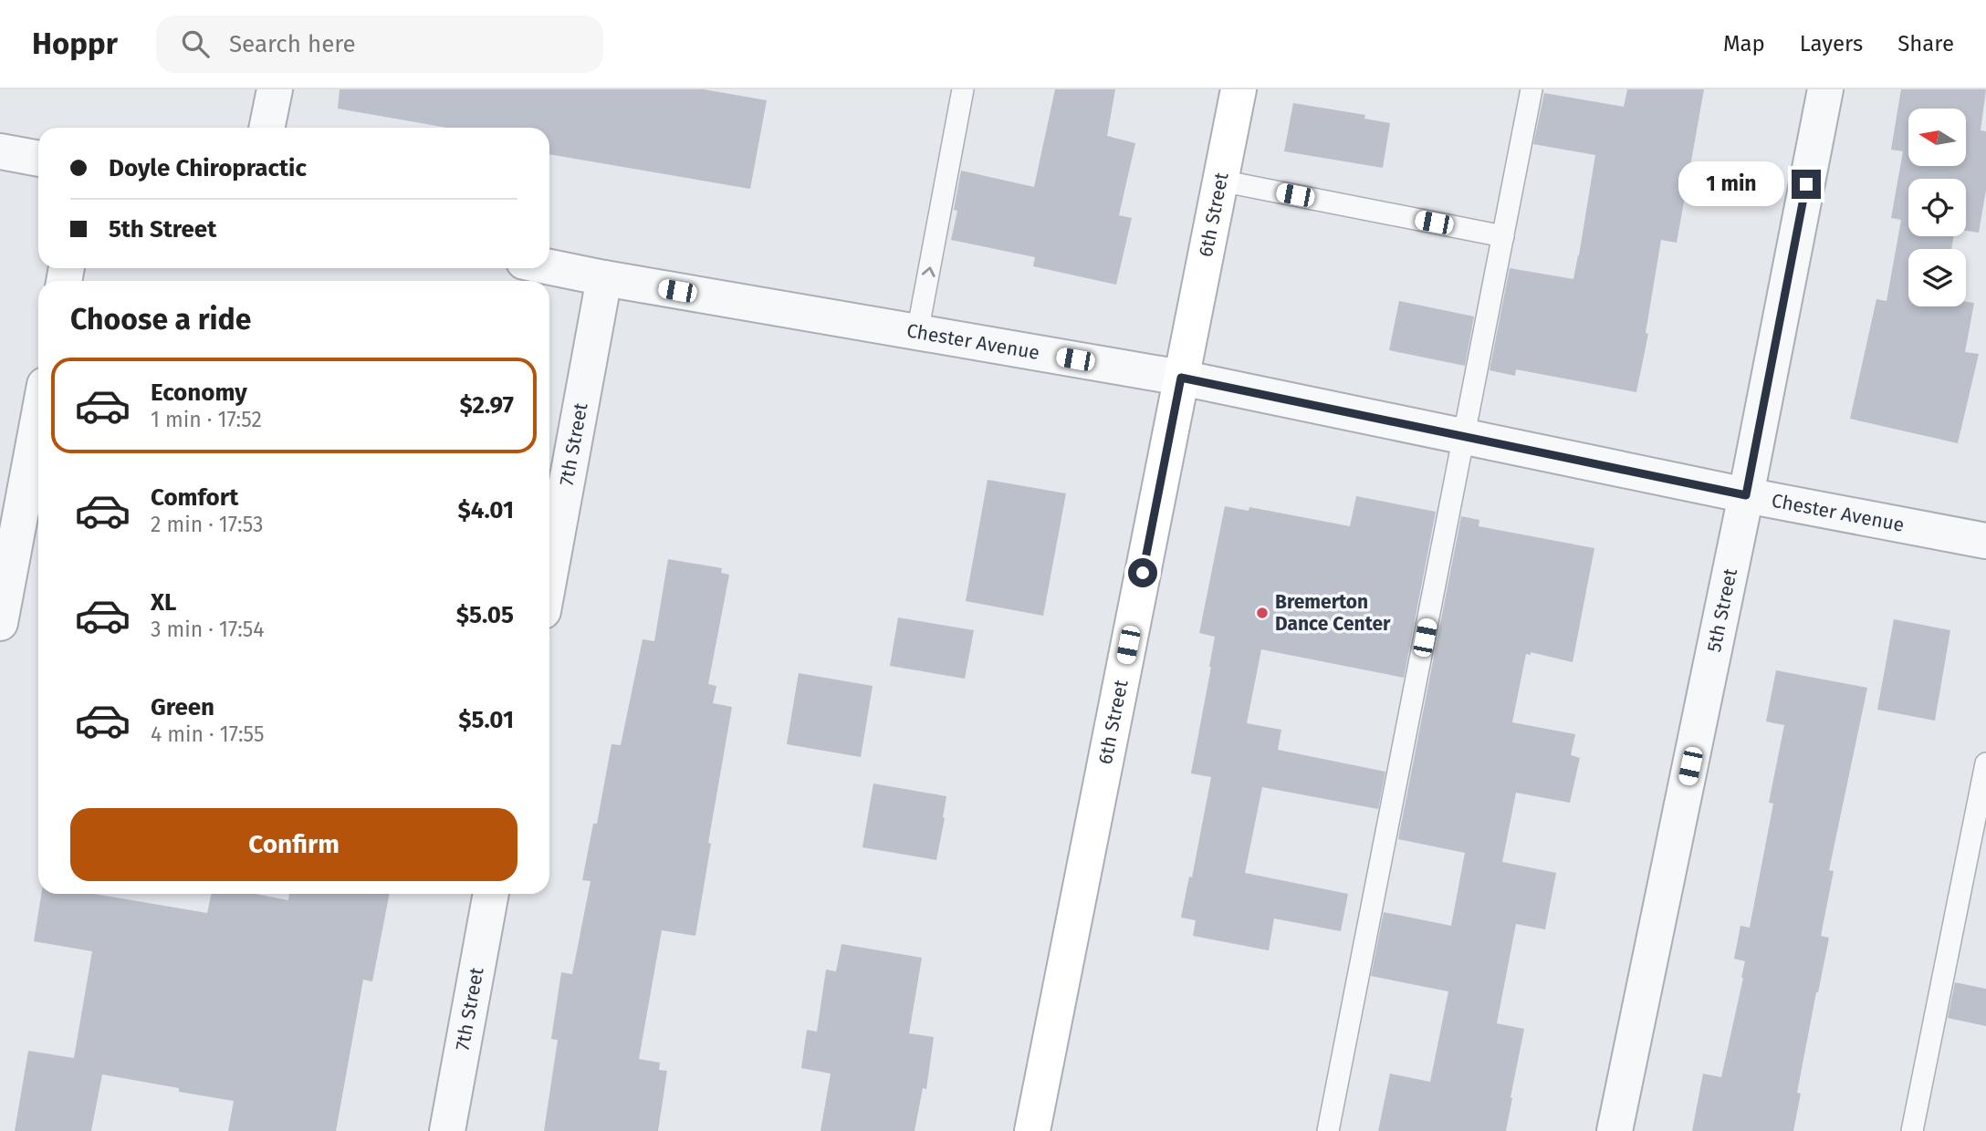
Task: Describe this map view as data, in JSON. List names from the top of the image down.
{
  "streets": {
    "main road": ["6th Street"],
    "street": ["Chester Avenue", "7th Street", "5th Street"]
  },
  "crossings": [
    ["6th Street", "Chester Avenue"],
    ["Chester Avenue", "7th Street"],
    ["Chester Avenue", "5th Street"]
  ],
  "places": ["Bremerton Dance Center"],
  "north": "left",
  "page": {
    "header": "Hoppr",
    "search": "Search here",
    "nav": ["Map", "Layers", "Share"],
    "banner": ["Doyle Chiropractic", "5th Street"],
    "bubble": "1 min",
    "heading": "Choose a ride",
    "list": [
      {
        "name": "Economy",
        "note": "1 min · 17:52",
        "value": "$2.97"
      },
      {
        "name": "Comfort",
        "note": "2 min · 17:53",
        "value": "$4.01"
      },
      {
        "name": "XL",
        "note": "3 min · 17:54",
        "value": "$5.05"
      },
      {
        "name": "Green",
        "note": "4 min · 17:55",
        "value": "$5.01"
      }
    ],
    "buttons": "Confirm"
  }
}
